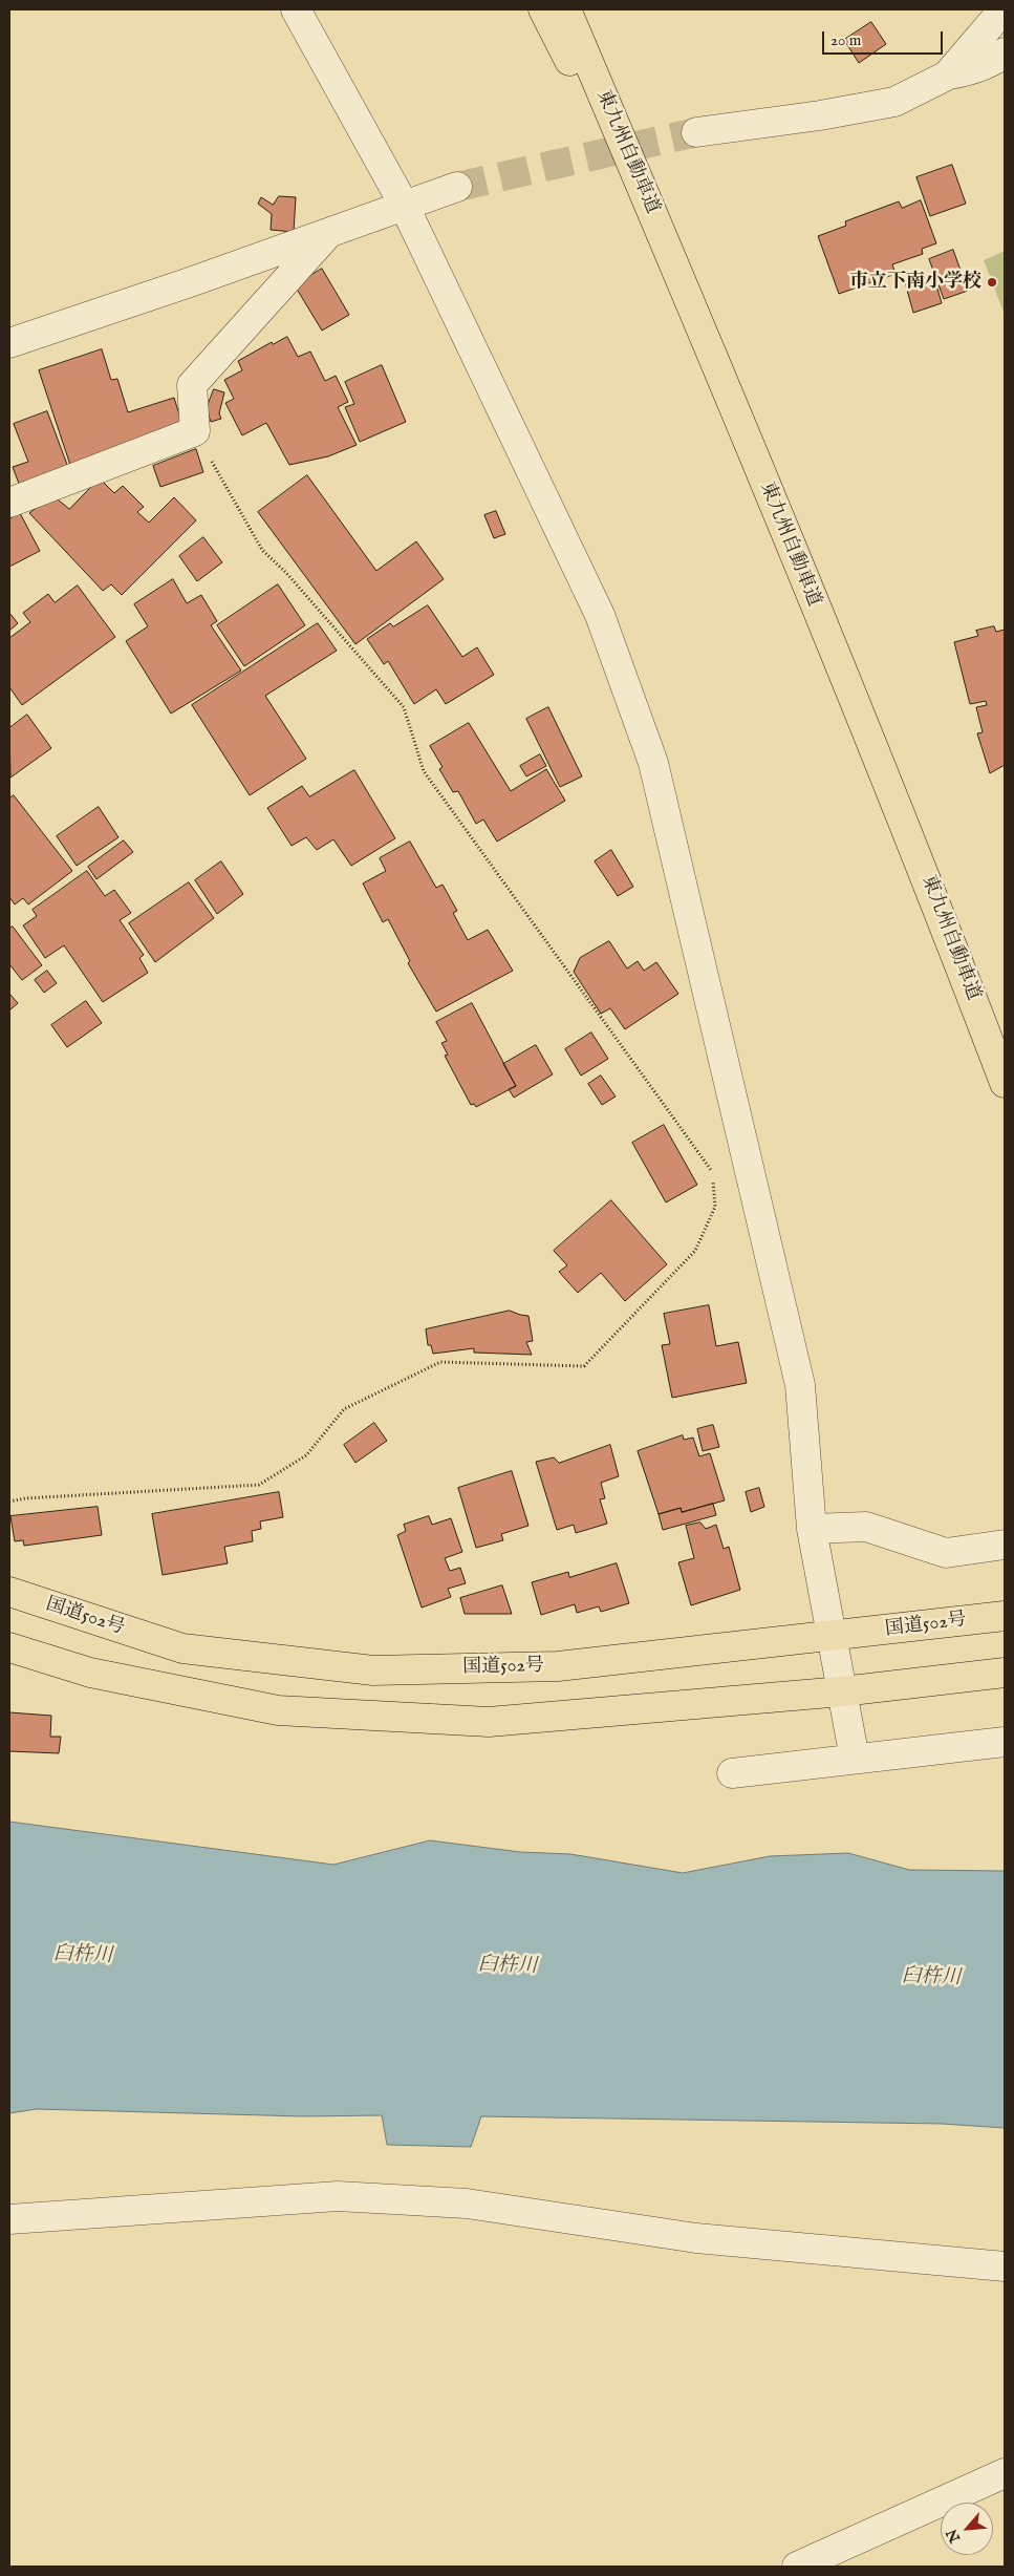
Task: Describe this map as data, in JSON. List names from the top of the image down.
{
  "streets": {
    "highway": ["東九州自動車道", "国道502号"]
  },
  "water": ["臼杵川"],
  "places": ["市立下南小学校"],
  "scale_bar": "20 m",
  "north": "bottom left"
}
